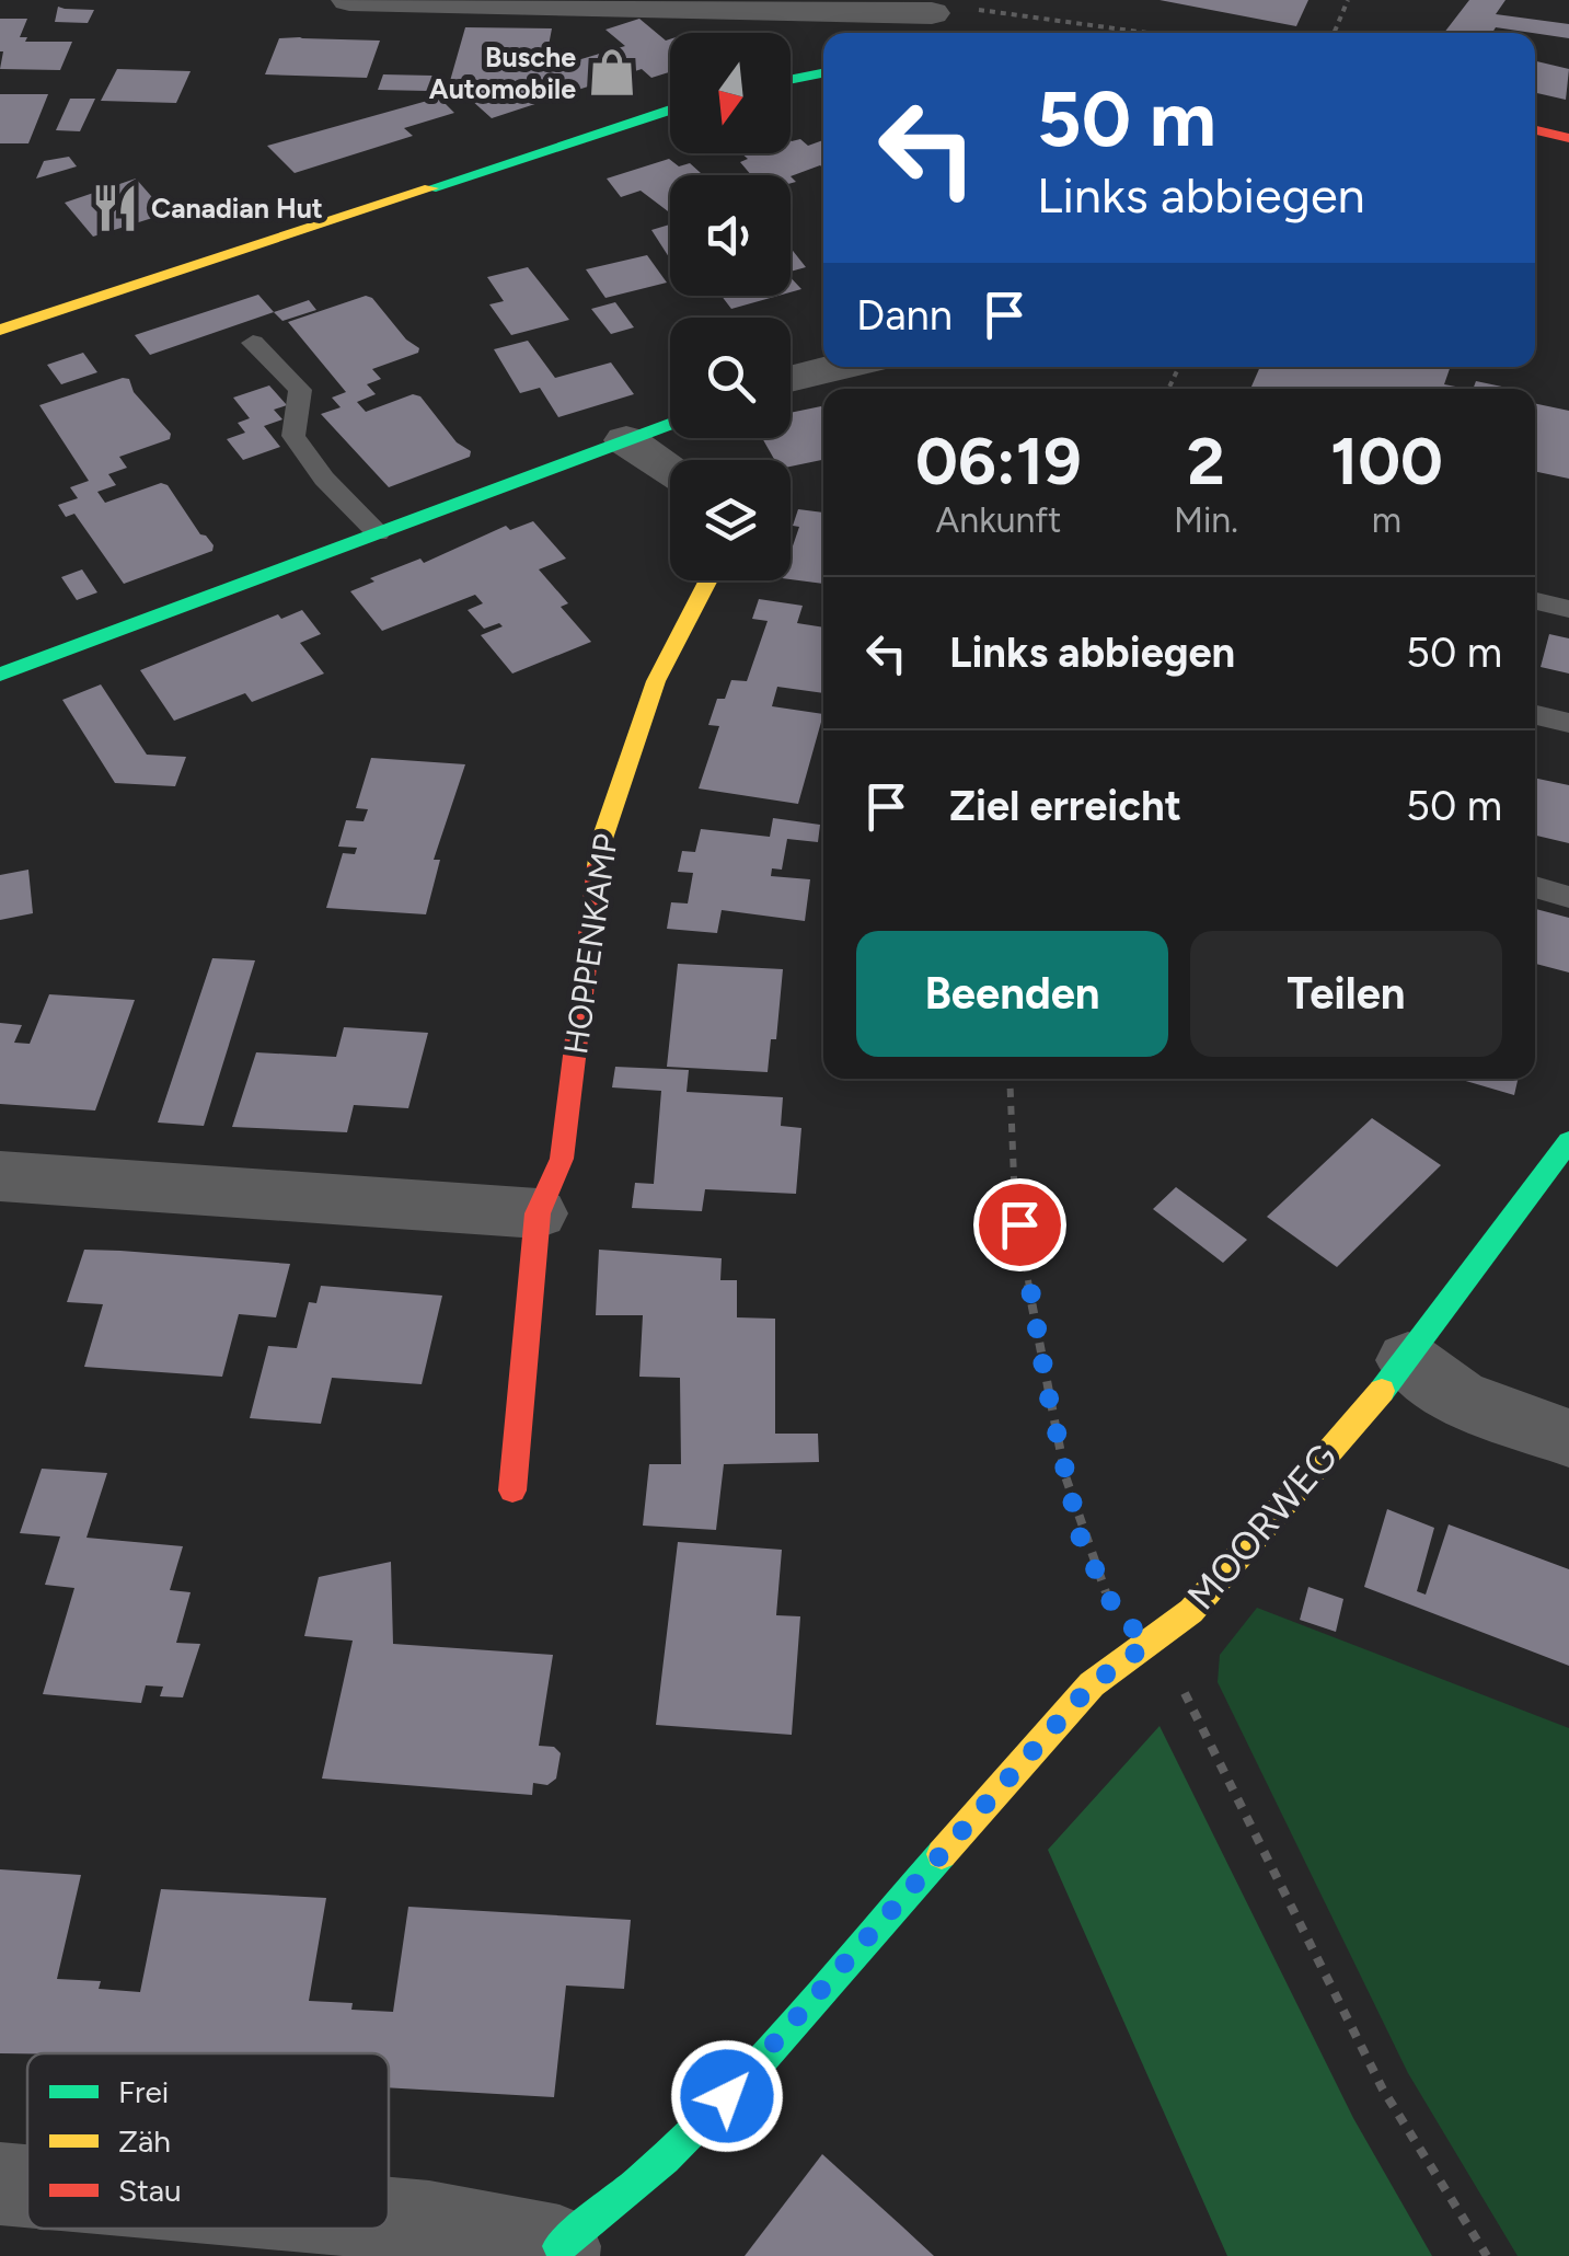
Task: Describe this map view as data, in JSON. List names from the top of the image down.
{
  "streets": {
    "street": ["HOPPENKAMP", "MOORWEG"]
  },
  "places": {
    "shop": ["Busche Automobile"],
    "restaurant": ["Canadian Hut"]
  },
  "legend": ["Frei", "Zäh", "Stau"],
  "north": "bottom",
  "page": {
    "turn": ["50 m", "Links abbiegen"],
    "then": "Dann",
    "eta": [
      "06:19",
      "Ankunft",
      "2",
      "Min.",
      "100",
      "m"
    ],
    "list": [
      {
        "name": "Links abbiegen",
        "value": "50 m"
      },
      {
        "name": "Ziel erreicht",
        "value": "50 m"
      }
    ],
    "buttons": ["Beenden", "Teilen"]
  }
}
